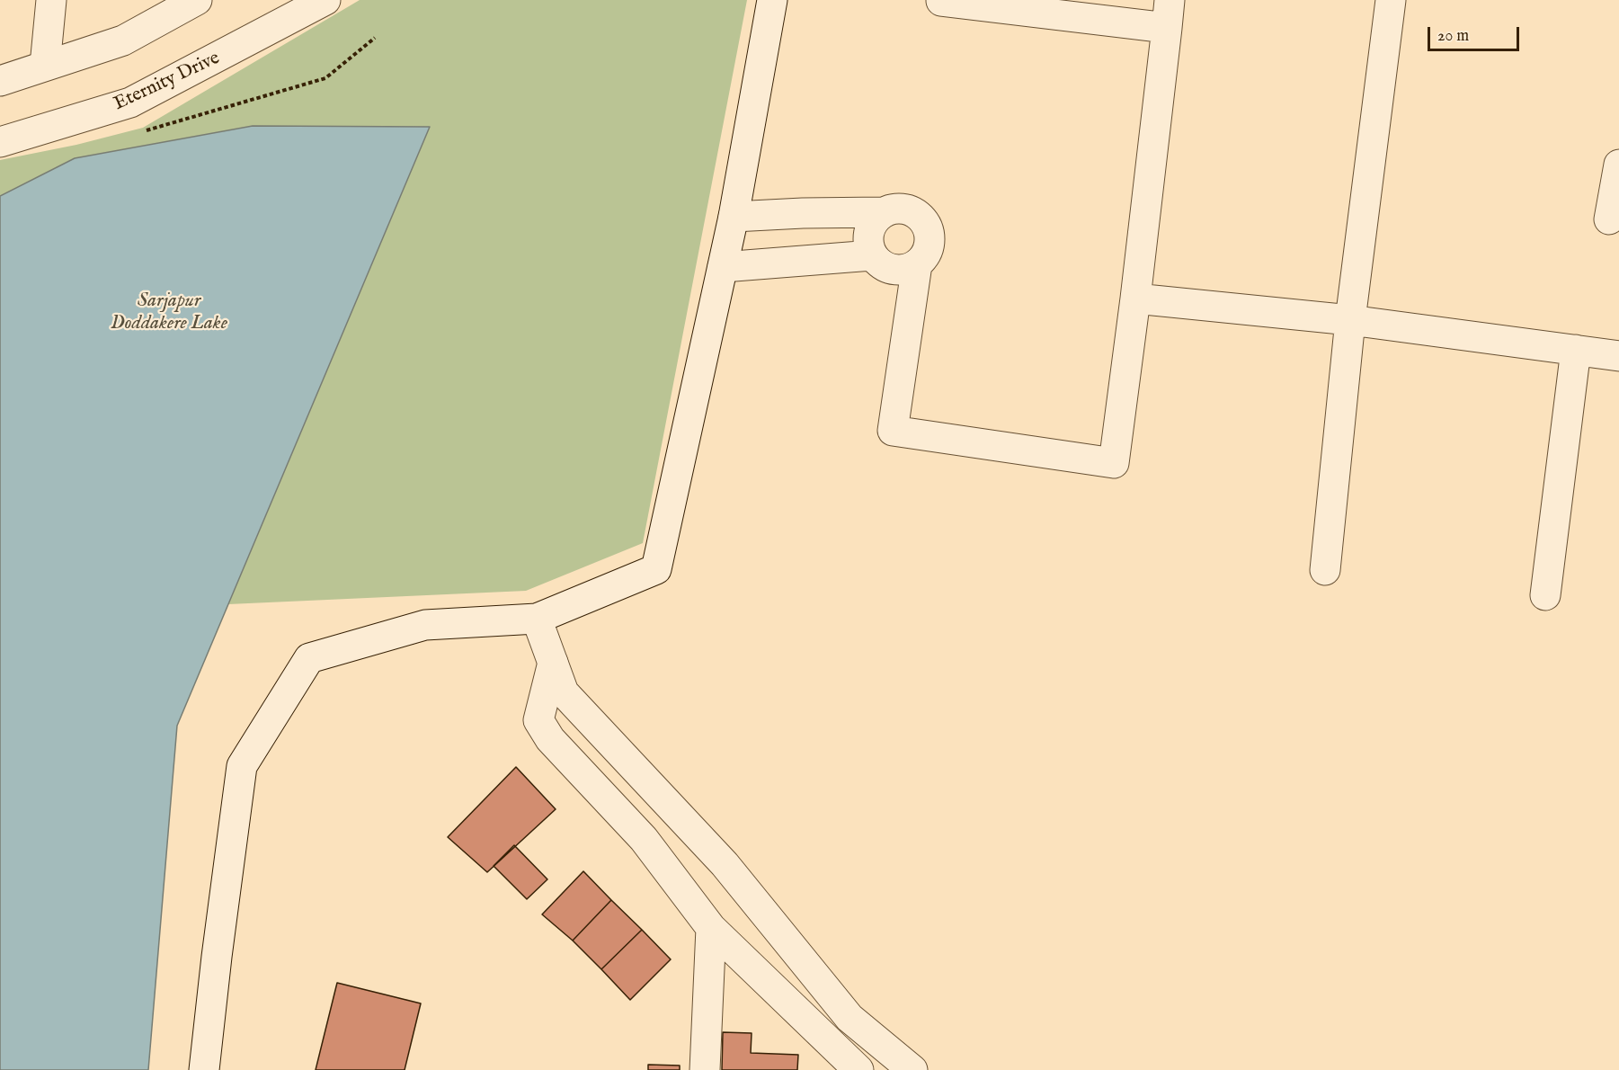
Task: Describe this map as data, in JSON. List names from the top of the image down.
{
  "streets": {
    "street": ["Eternity Drive"]
  },
  "water": ["Sarjapur Doddakere Lake"],
  "scale_bar": "20 m"
}
